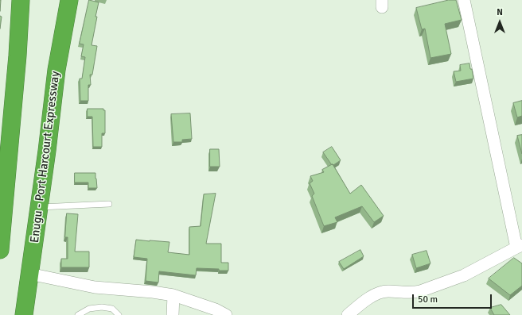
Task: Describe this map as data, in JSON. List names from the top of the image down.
{
  "streets": {
    "highway": ["Enugu - Port Harcourt Expressway"]
  },
  "scale_bar": "50 m",
  "north": "top"
}
